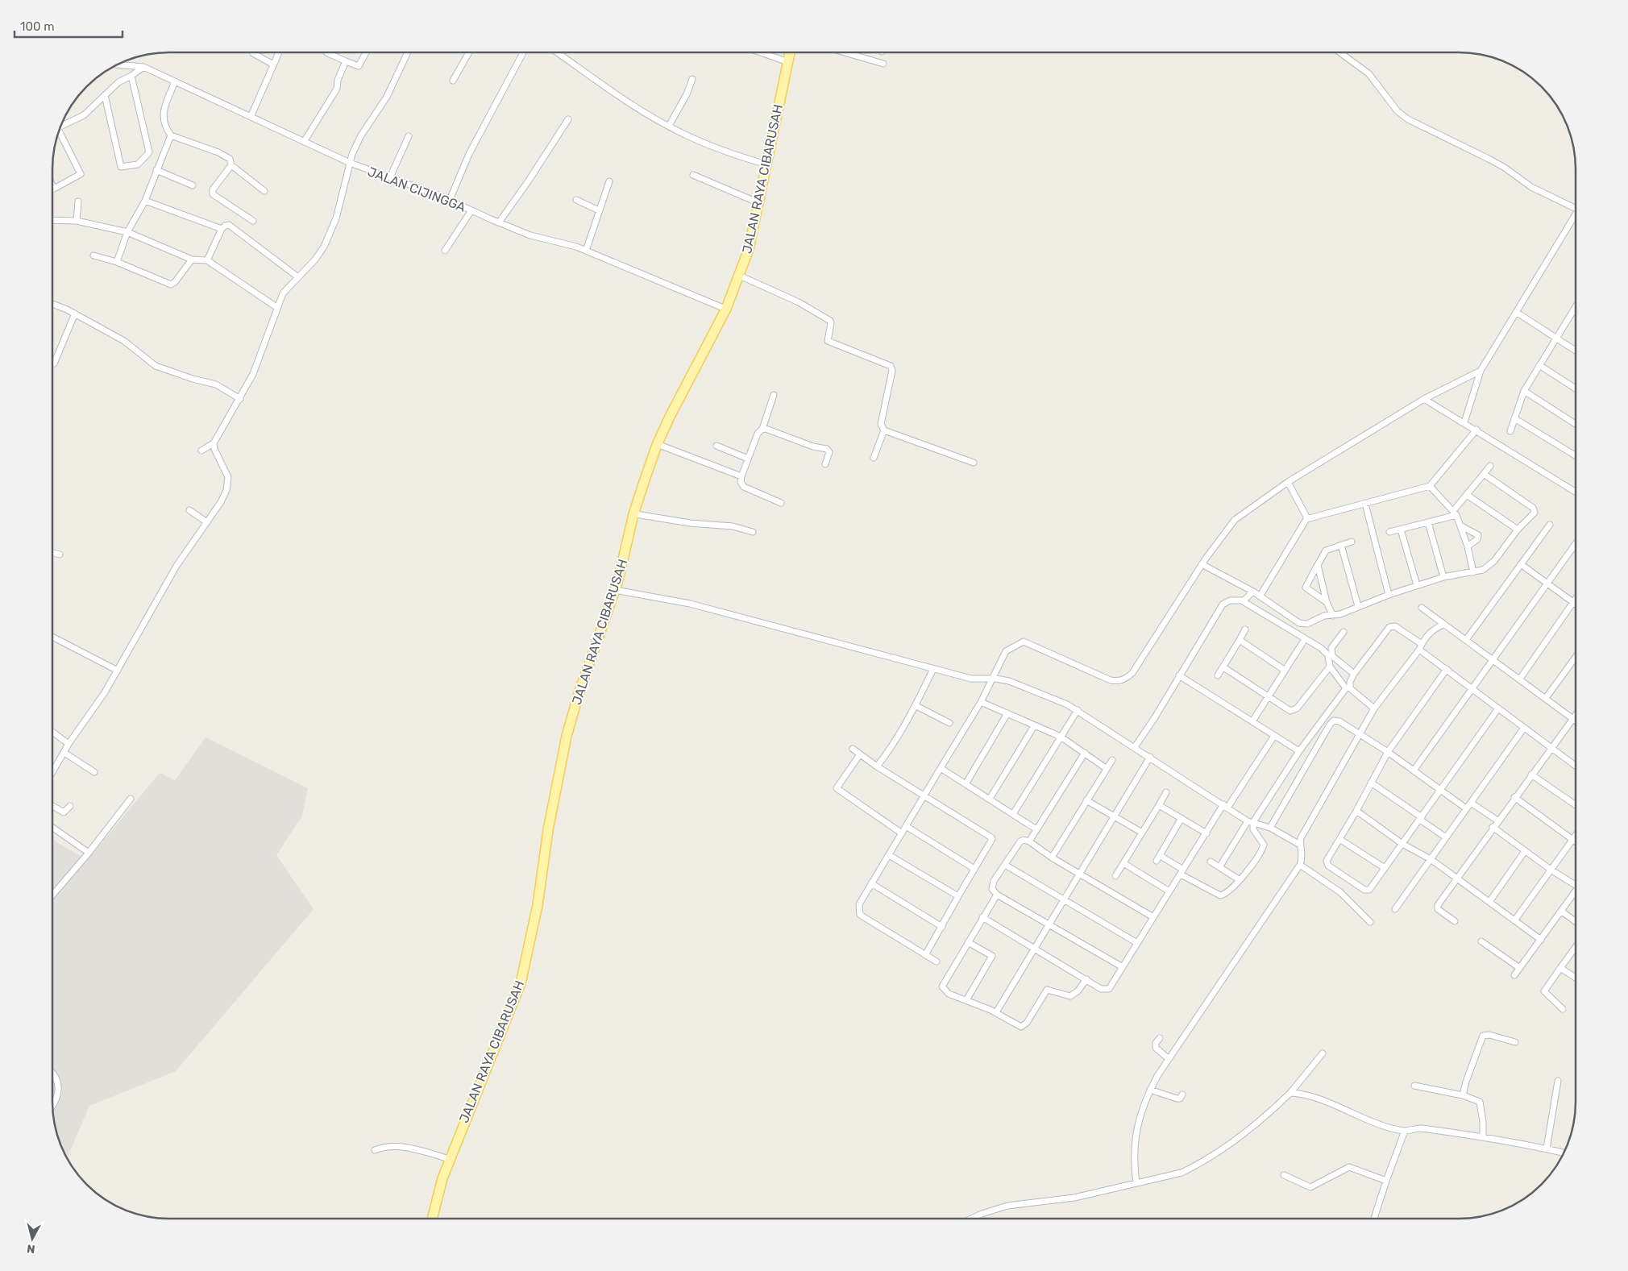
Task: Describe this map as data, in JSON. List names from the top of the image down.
{
  "streets": {
    "main road": ["JALAN RAYA CIBARUSAH"],
    "street": ["JALAN CIJINGGA"]
  },
  "crossings": [
    ["JALAN RAYA CIBARUSAH", "JALAN CIJINGGA"]
  ],
  "scale_bar": "100 m",
  "north": "bottom"
}
